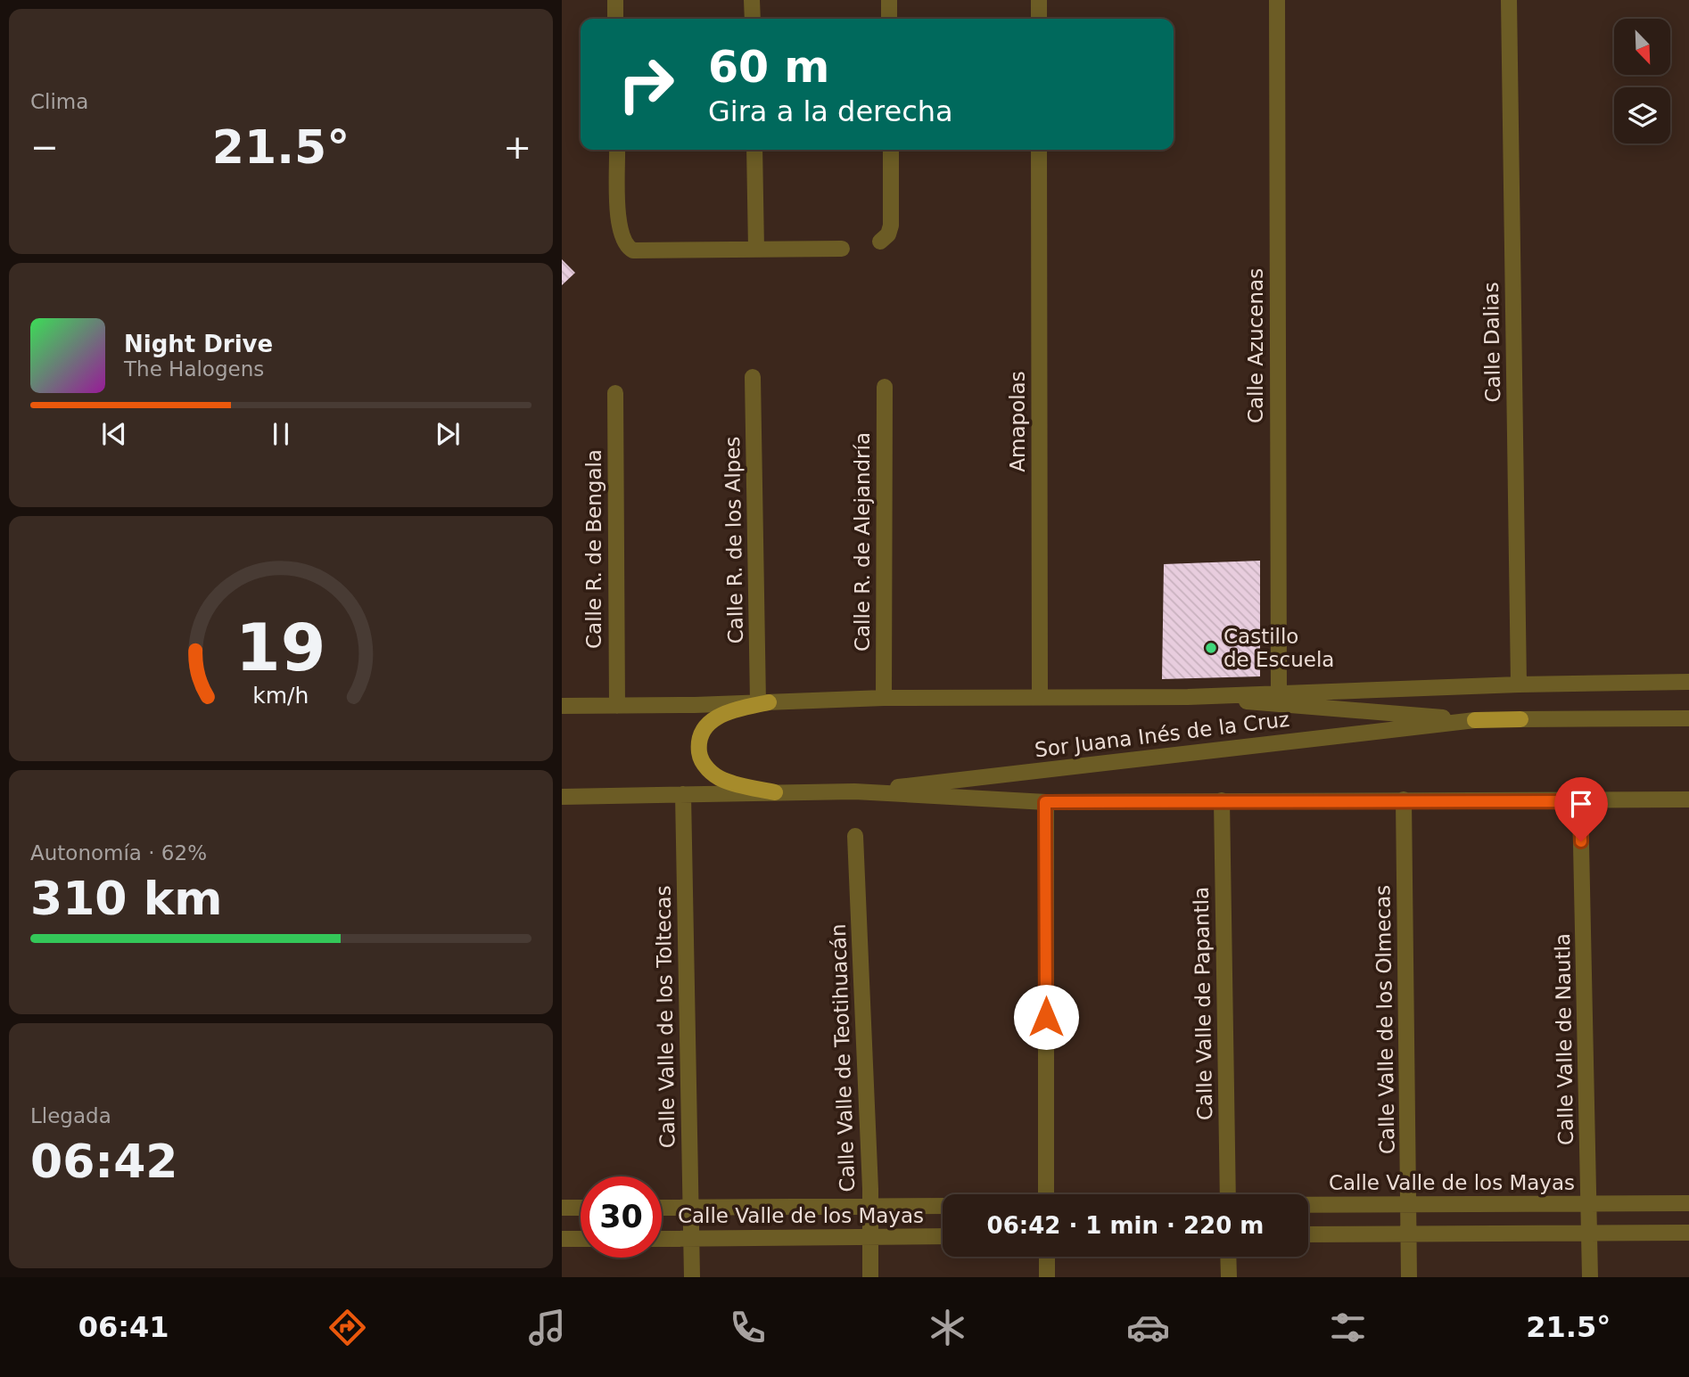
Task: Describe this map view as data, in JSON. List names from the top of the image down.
{
  "streets": {
    "main road": ["Sor Juana Inés de la Cruz"],
    "street": [
      "Calle Dalias",
      "Calle Azucenas",
      "Amapolas",
      "Calle R. de los Alpes",
      "Calle R. de Alejandría",
      "Calle R. de Bengala",
      "Calle Valle de Papantla",
      "Calle Valle de los Toltecas",
      "Calle Valle de los Olmecas",
      "Calle Valle de Nautla",
      "Calle Valle de Teotihuacán",
      "Calle Valle de los Mayas"
    ]
  },
  "crossings": [
    ["Calle Valle de los Toltecas", "Calle Valle de los Mayas"],
    ["Calle Valle de los Olmecas", "Calle Valle de los Mayas"],
    ["Calle Valle de Nautla", "Calle Valle de los Mayas"],
    ["Calle Valle de Teotihuacán", "Calle Valle de los Mayas"]
  ],
  "places": ["Castillo de Escuela"],
  "north": "bottom right",
  "page": {
    "tile": [
      "Clima",
      ["Autonomía · 62%", "310 km"],
      ["Llegada", "06:42"]
    ],
    "turn": ["60 m", "Gira a la derecha"],
    "heat": ["−", "21.5°", "+"],
    "song": ["Night Drive", "The Halogens"],
    "limit": "30",
    "trip": "06:42 · 1 min · 220 m",
    "tabs": ["06:41", "21.5°"],
    "gauge": ["19", "km/h"]
  }
}
